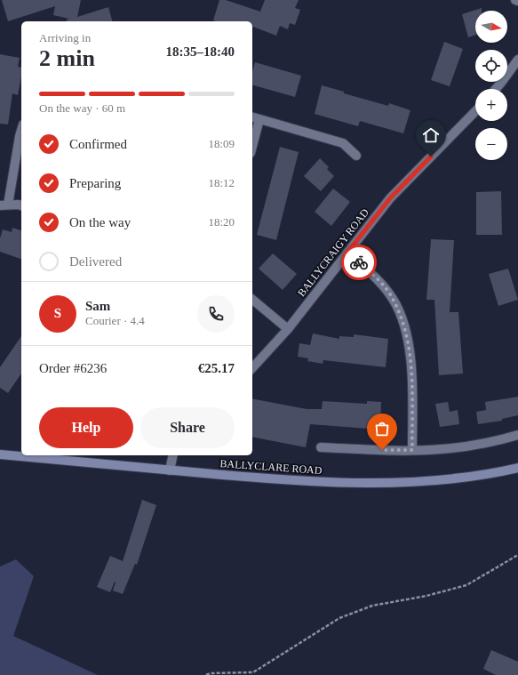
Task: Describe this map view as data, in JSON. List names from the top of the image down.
{
  "streets": {
    "main road": ["BALLYCLARE ROAD"],
    "street": ["BALLYCRAIGY ROAD"]
  },
  "north": "right",
  "page": {
    "map_buttons": ["+", "−"],
    "heading": ["2 min", "Arriving in", "18:35–18:40"],
    "panel": [
      "Sam",
      "Courier · 4.4",
      "Order #6236",
      "€25.17"
    ],
    "bar": "On the way · 60 m",
    "list": [
      ["Confirmed", "18:09"],
      ["Preparing", "18:12"],
      ["On the way", "18:20"],
      "Delivered"
    ],
    "round": "S",
    "buttons": ["Help", "Share"]
  }
}
